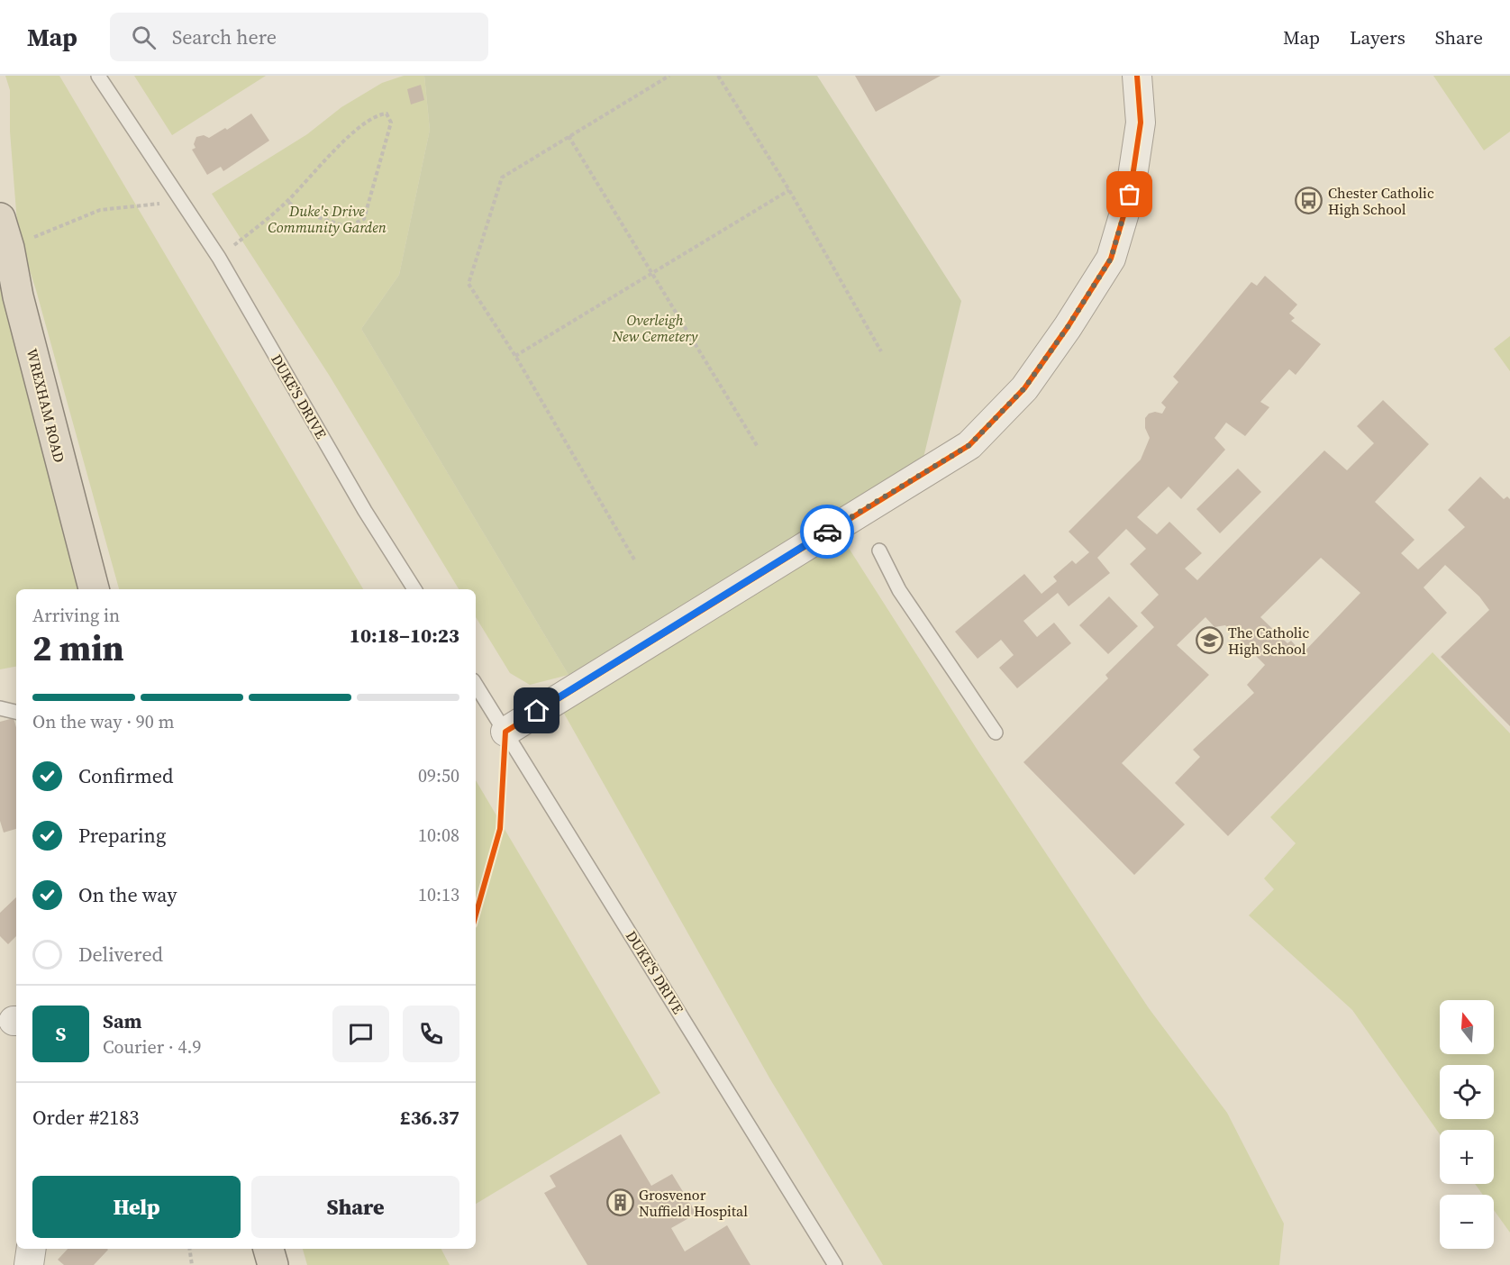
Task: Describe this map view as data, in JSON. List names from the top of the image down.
{
  "streets": {
    "highway": ["WREXHAM ROAD"],
    "lane": ["DUKE'S DRIVE"]
  },
  "parks": ["Duke's Drive Community Garden", "Overleigh New Cemetery"],
  "places": {
    "bus stop": ["Chester Catholic High School"],
    "school or university": ["The Catholic High School"],
    "building": ["Grosvenor Nuffield Hospital"]
  },
  "north": "top",
  "page": {
    "header": "Map",
    "search": "Search here",
    "nav": ["Map", "Layers", "Share"],
    "heading": ["2 min", "Arriving in", "10:18–10:23"],
    "panel": [
      "Sam",
      "Courier · 4.9",
      "Order #2183",
      "£36.37"
    ],
    "bar": "On the way · 90 m",
    "list": [
      ["Confirmed", "09:50"],
      ["Preparing", "10:08"],
      ["On the way", "10:13"],
      "Delivered"
    ],
    "map_buttons": ["+", "−"],
    "round": "S",
    "buttons": ["Help", "Share"]
  }
}
